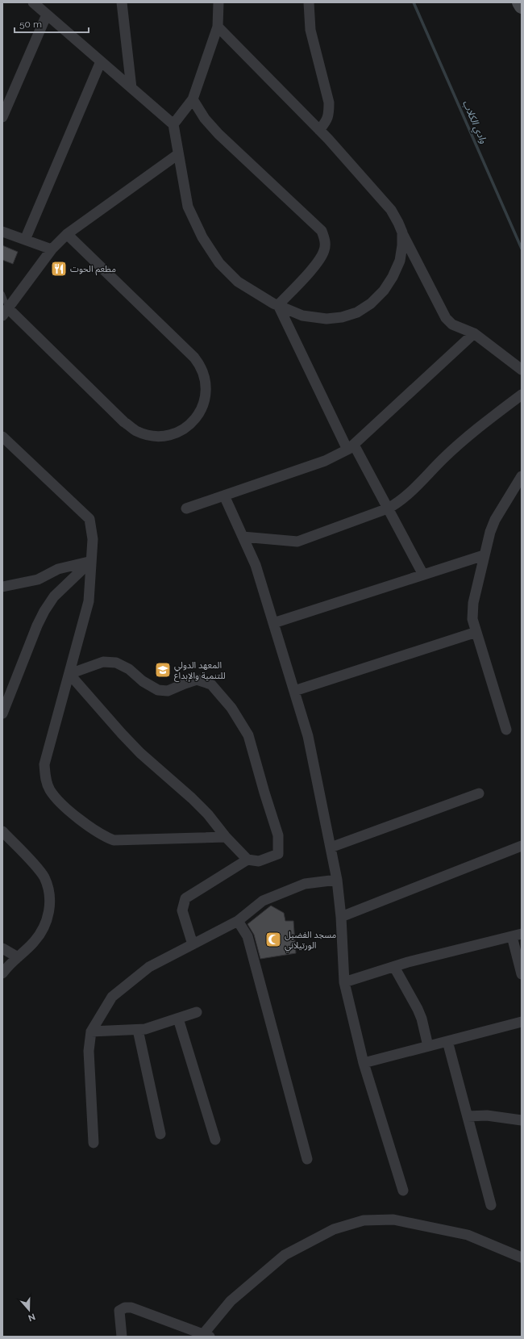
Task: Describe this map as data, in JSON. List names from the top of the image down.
{
  "water": ["وادي الكلاب"],
  "places": {
    "restaurant": ["مطعم الحوت"],
    "school or university": ["المعهد الدولي للتنمية والإبداع"],
    "mosque": ["مسجد الفضيل الورتيلاني"]
  },
  "scale_bar": "50 m",
  "north": "bottom"
}
